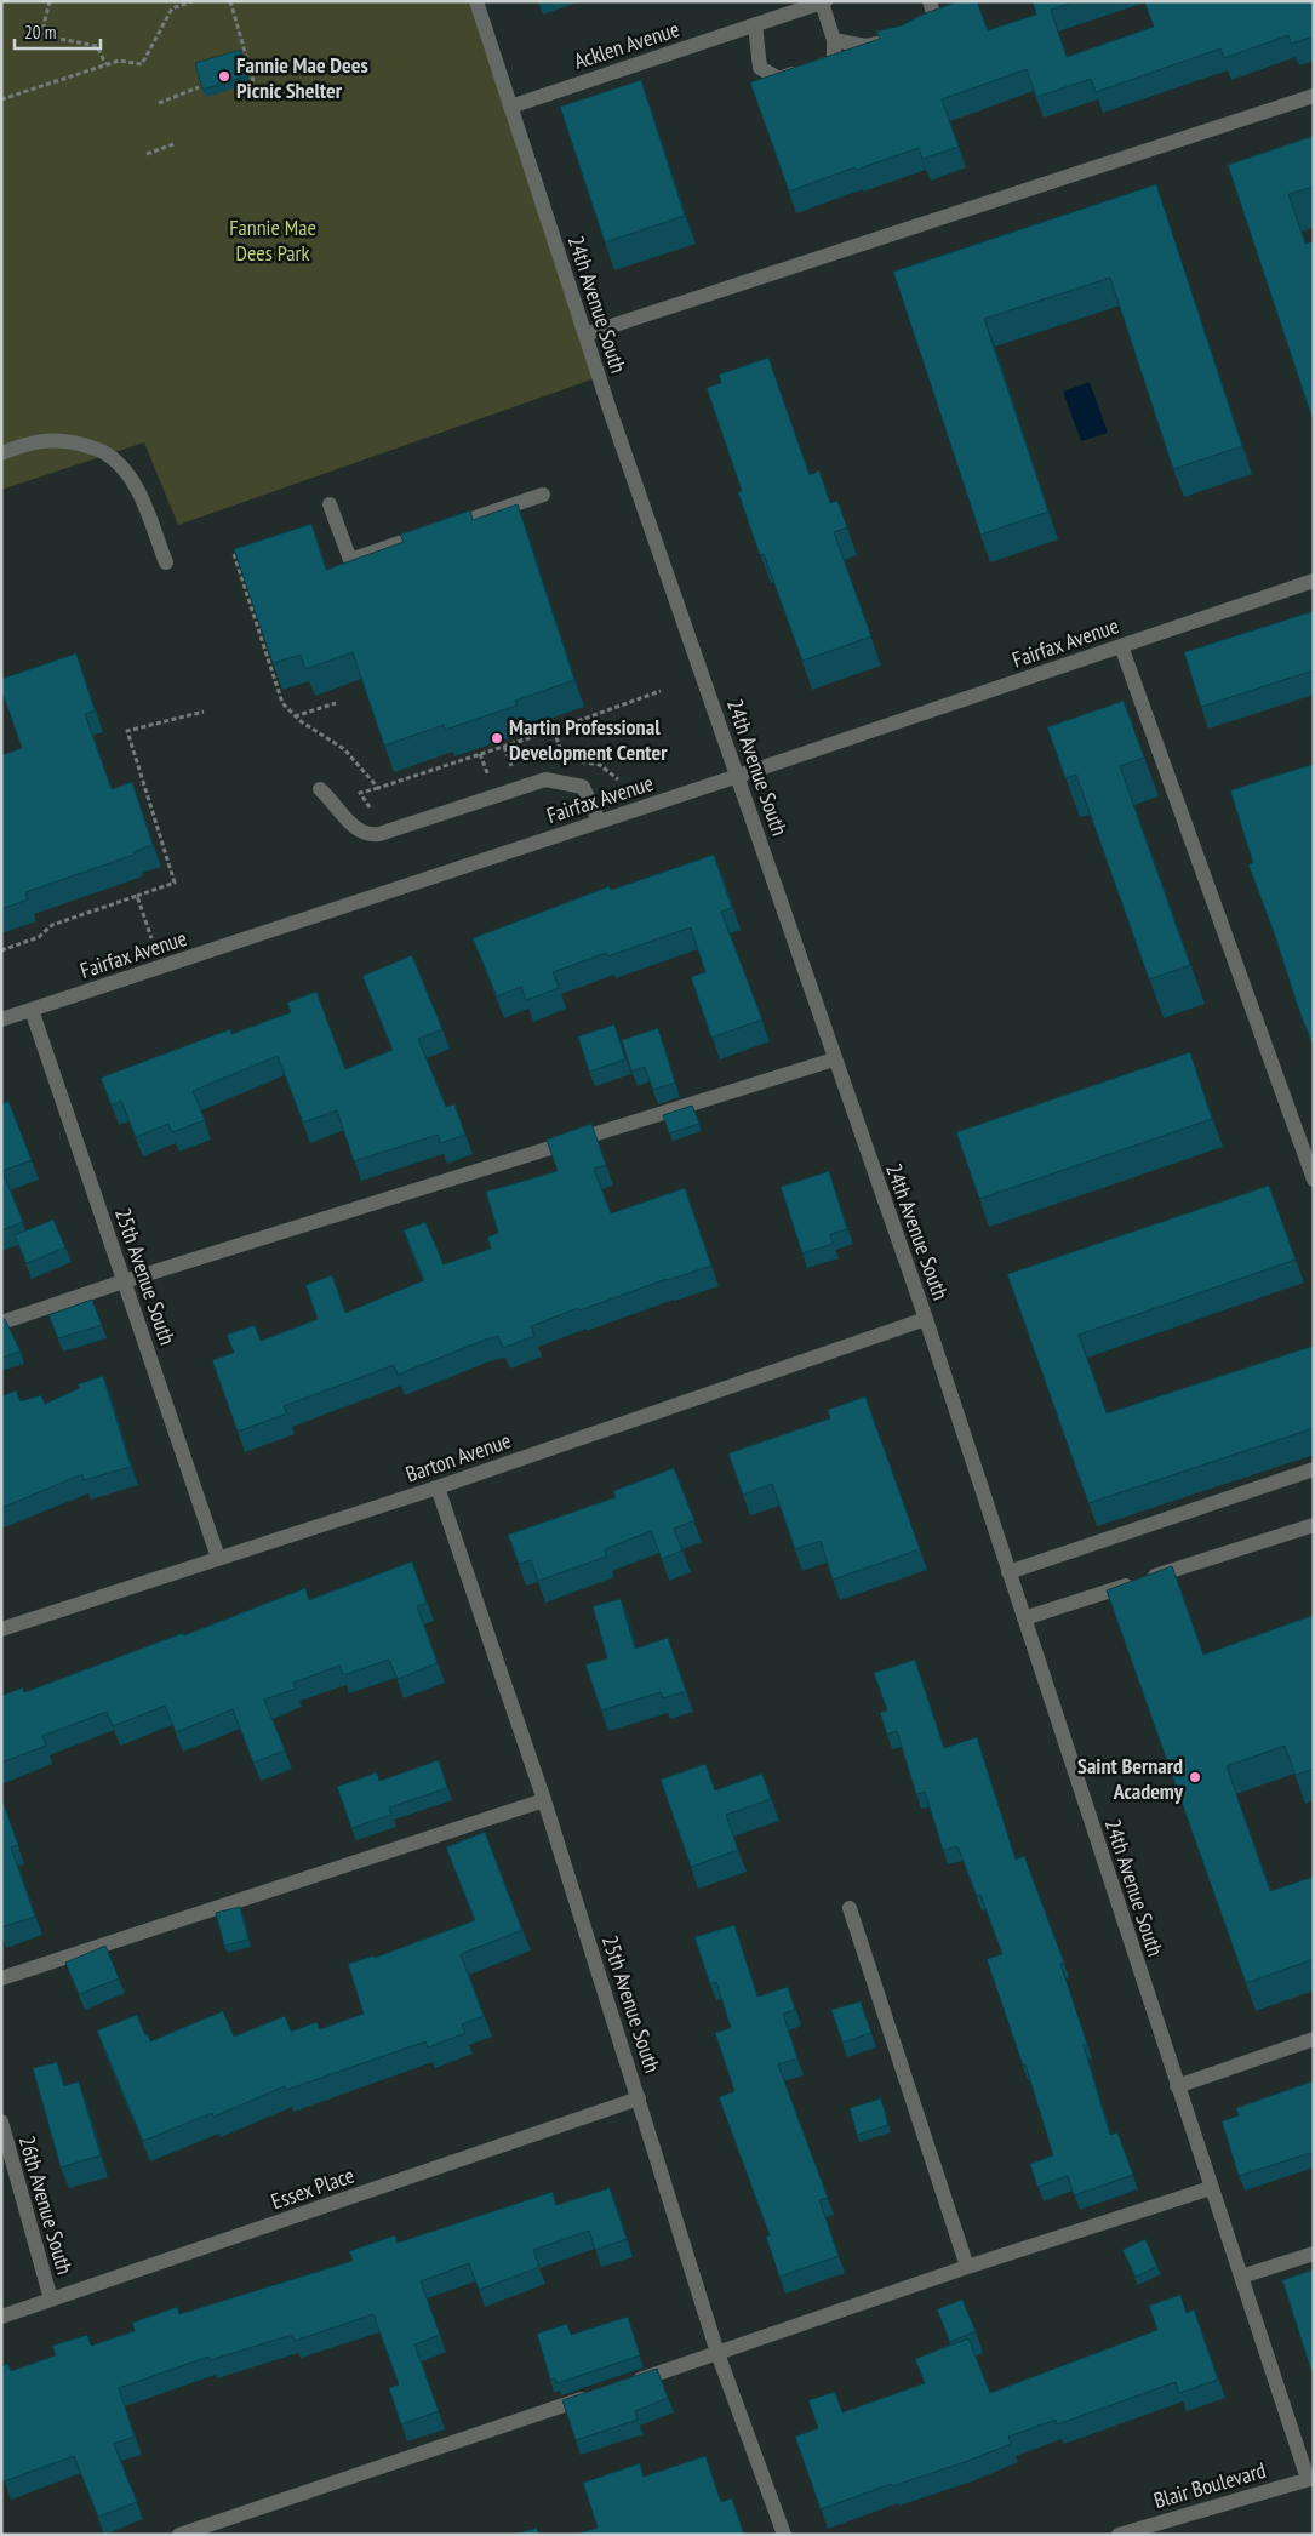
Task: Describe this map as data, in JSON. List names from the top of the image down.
{
  "streets": {
    "street": [
      "Acklen Avenue",
      "24th Avenue South",
      "Fairfax Avenue",
      "25th Avenue South",
      "Barton Avenue",
      "Essex Place",
      "26th Avenue South",
      "Blair Boulevard"
    ]
  },
  "crossings": [
    ["Acklen Avenue", "24th Avenue South"],
    ["24th Avenue South", "Fairfax Avenue"],
    ["24th Avenue South", "Barton Avenue"],
    ["24th Avenue South", "Blair Boulevard"],
    ["Fairfax Avenue", "25th Avenue South"],
    ["25th Avenue South", "Barton Avenue"],
    ["25th Avenue South", "Essex Place"],
    ["Essex Place", "26th Avenue South"]
  ],
  "parks": ["Fannie Mae Dees Park"],
  "places": ["Fannie Mae Dees Picnic Shelter", "Martin Professional Development Center", "Saint Bernard Academy"],
  "scale_bar": "20 m"
}
